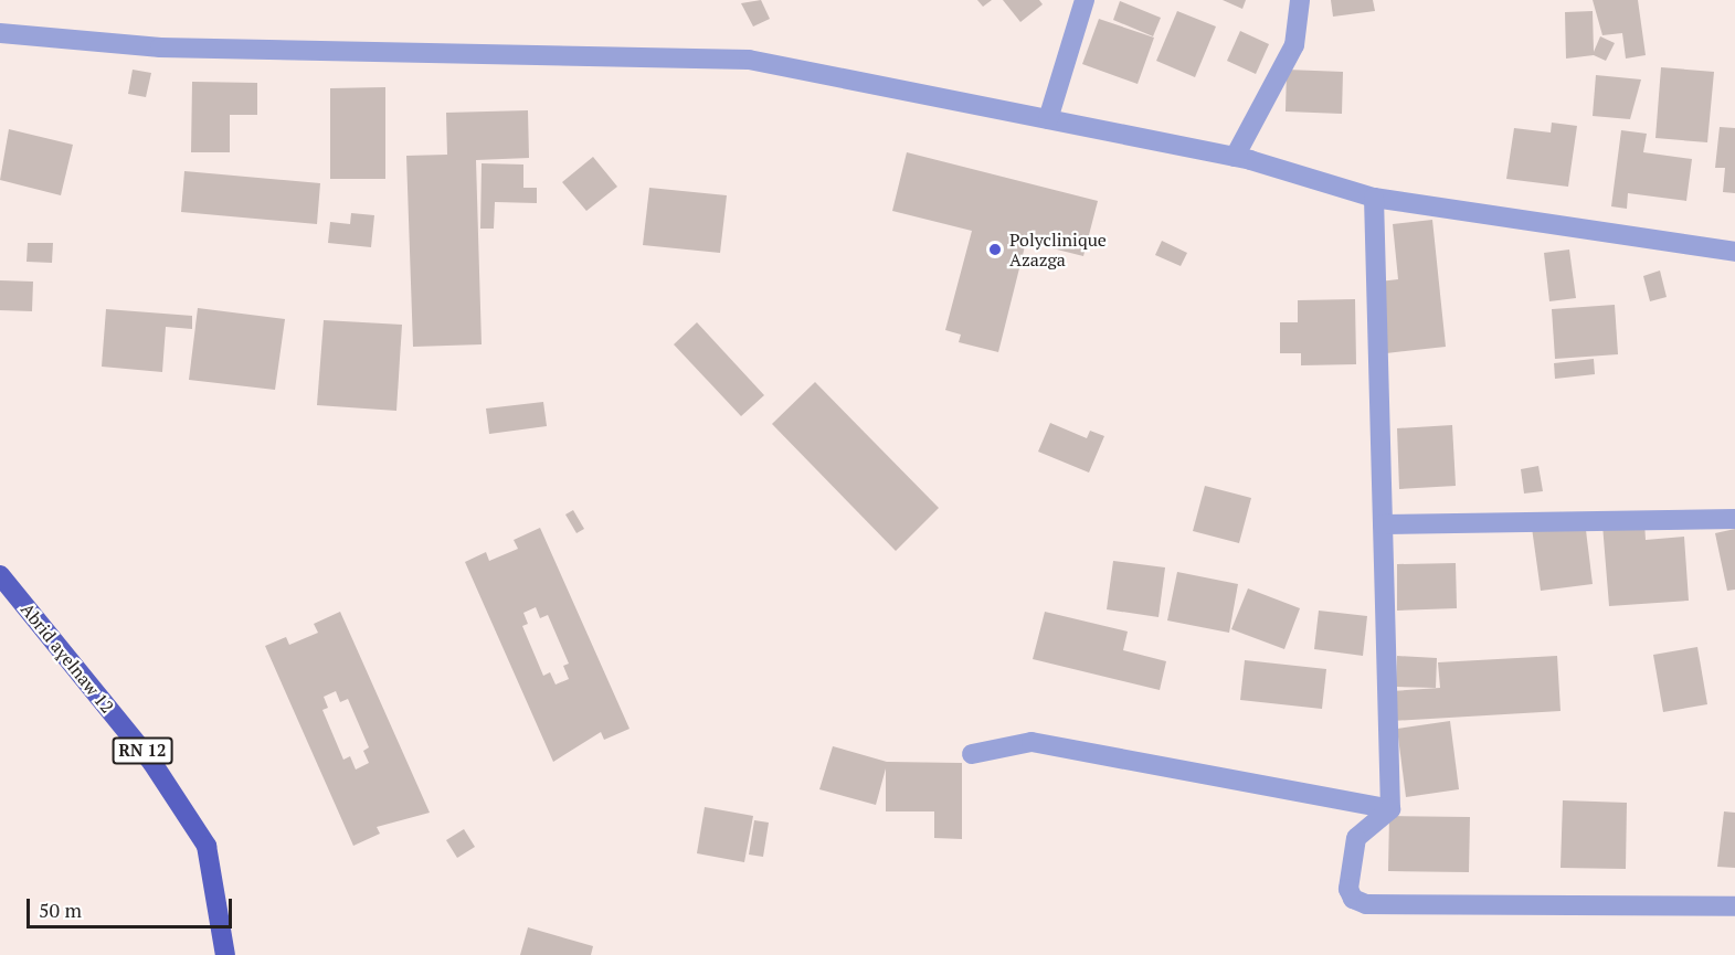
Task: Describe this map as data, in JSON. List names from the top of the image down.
{
  "streets": {
    "main road": ["Abrid aɣelnaw 12", "RN 12"]
  },
  "places": ["Polyclinique Azazga"],
  "scale_bar": "50 m"
}
